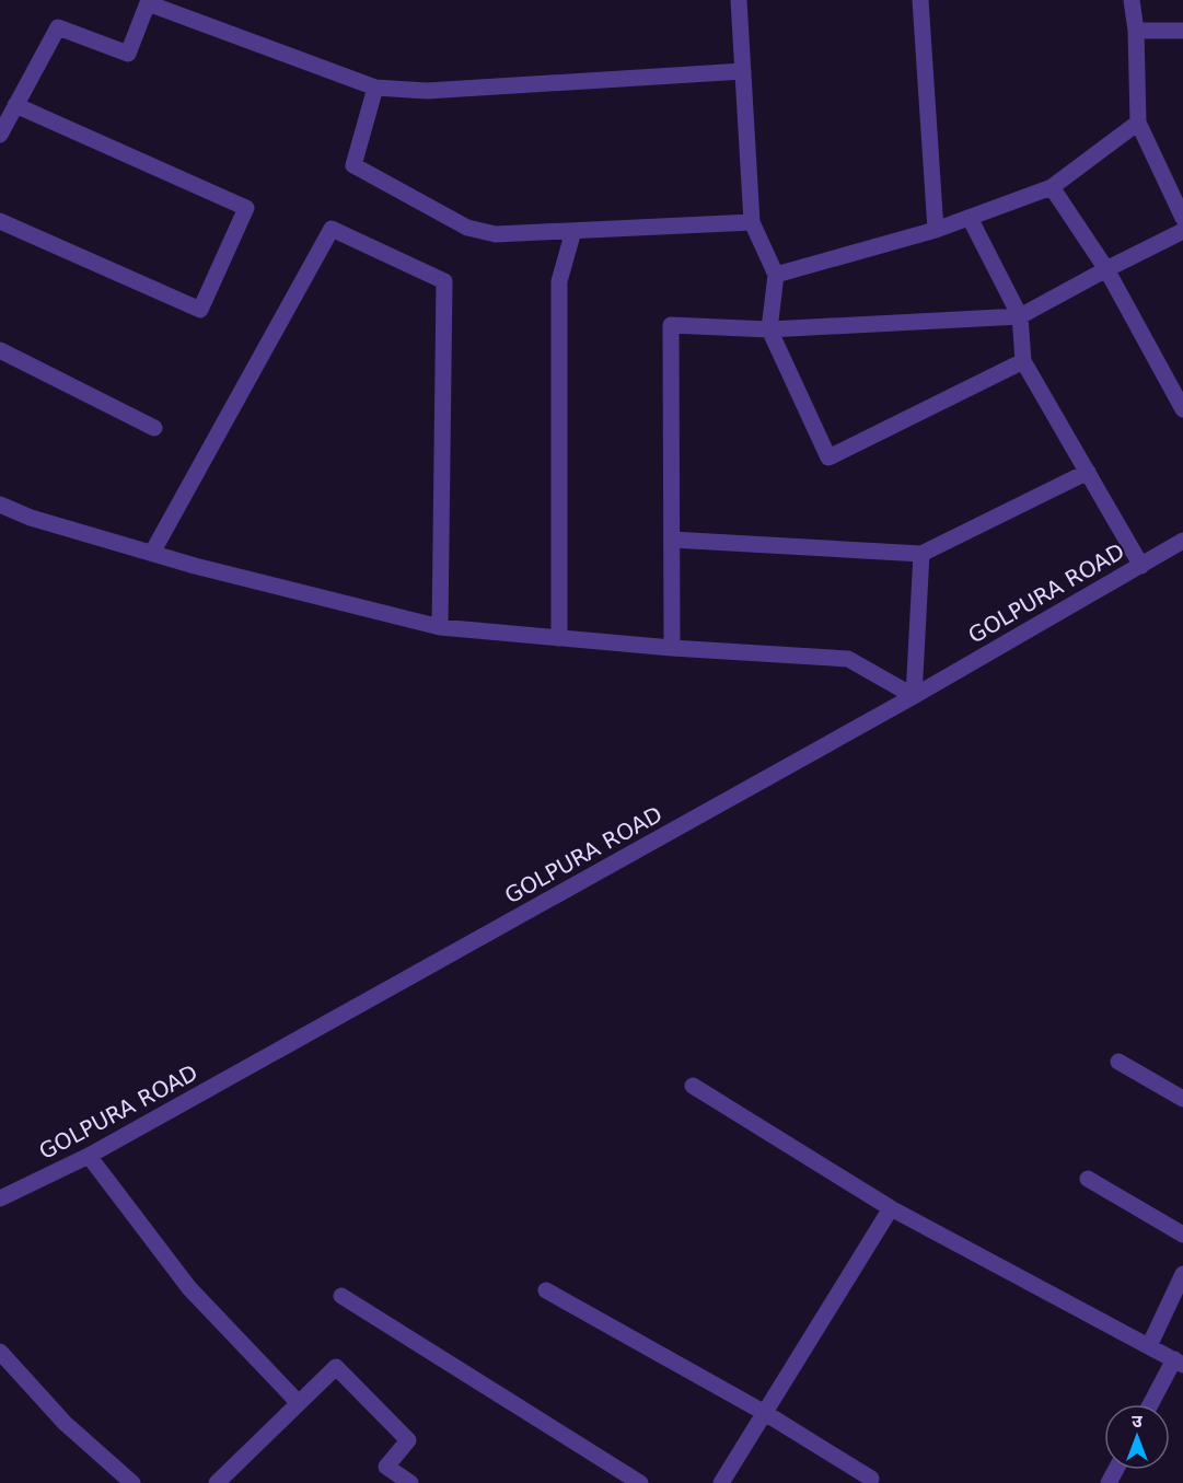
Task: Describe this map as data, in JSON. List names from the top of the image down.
{
  "streets": {
    "street": ["GOLPURA ROAD"]
  },
  "north": "top"
}
